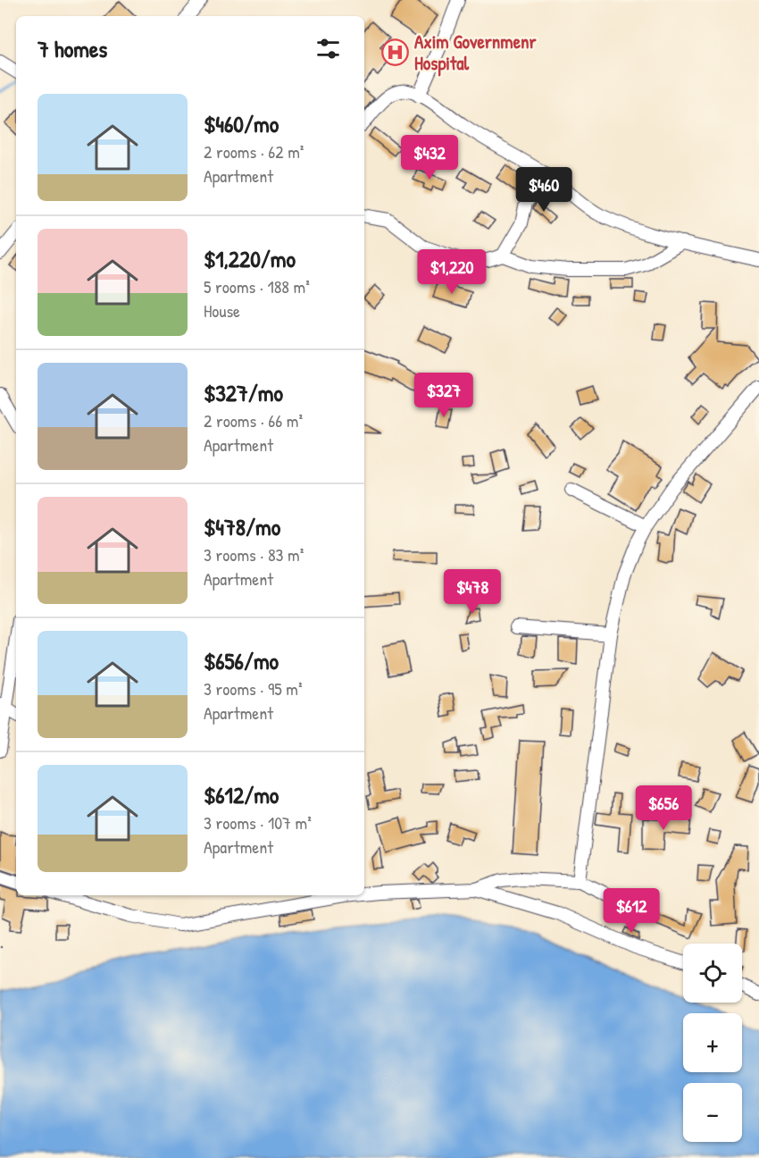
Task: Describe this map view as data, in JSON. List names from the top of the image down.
{
  "places": {
    "hospital": ["Axim Governmenr Hospital"]
  },
  "page": {
    "heading": "7 homes",
    "list": [
      {
        "name": "$460/mo",
        "note": "2 rooms · 62 m² · Apartment"
      },
      {
        "name": "$1,220/mo",
        "note": "5 rooms · 188 m² · House"
      },
      {
        "name": "$327/mo",
        "note": "2 rooms · 66 m² · Apartment"
      },
      {
        "name": "$478/mo",
        "note": "3 rooms · 83 m² · Apartment"
      },
      {
        "name": "$656/mo",
        "note": "3 rooms · 95 m² · Apartment"
      },
      {
        "name": "$612/mo",
        "note": "3 rooms · 107 m² · Apartment"
      }
    ],
    "price": [
      "$432",
      "$460",
      "$1,220",
      "$327",
      "$478",
      "$656",
      "$612"
    ],
    "map_buttons": ["+", "−"]
  }
}
